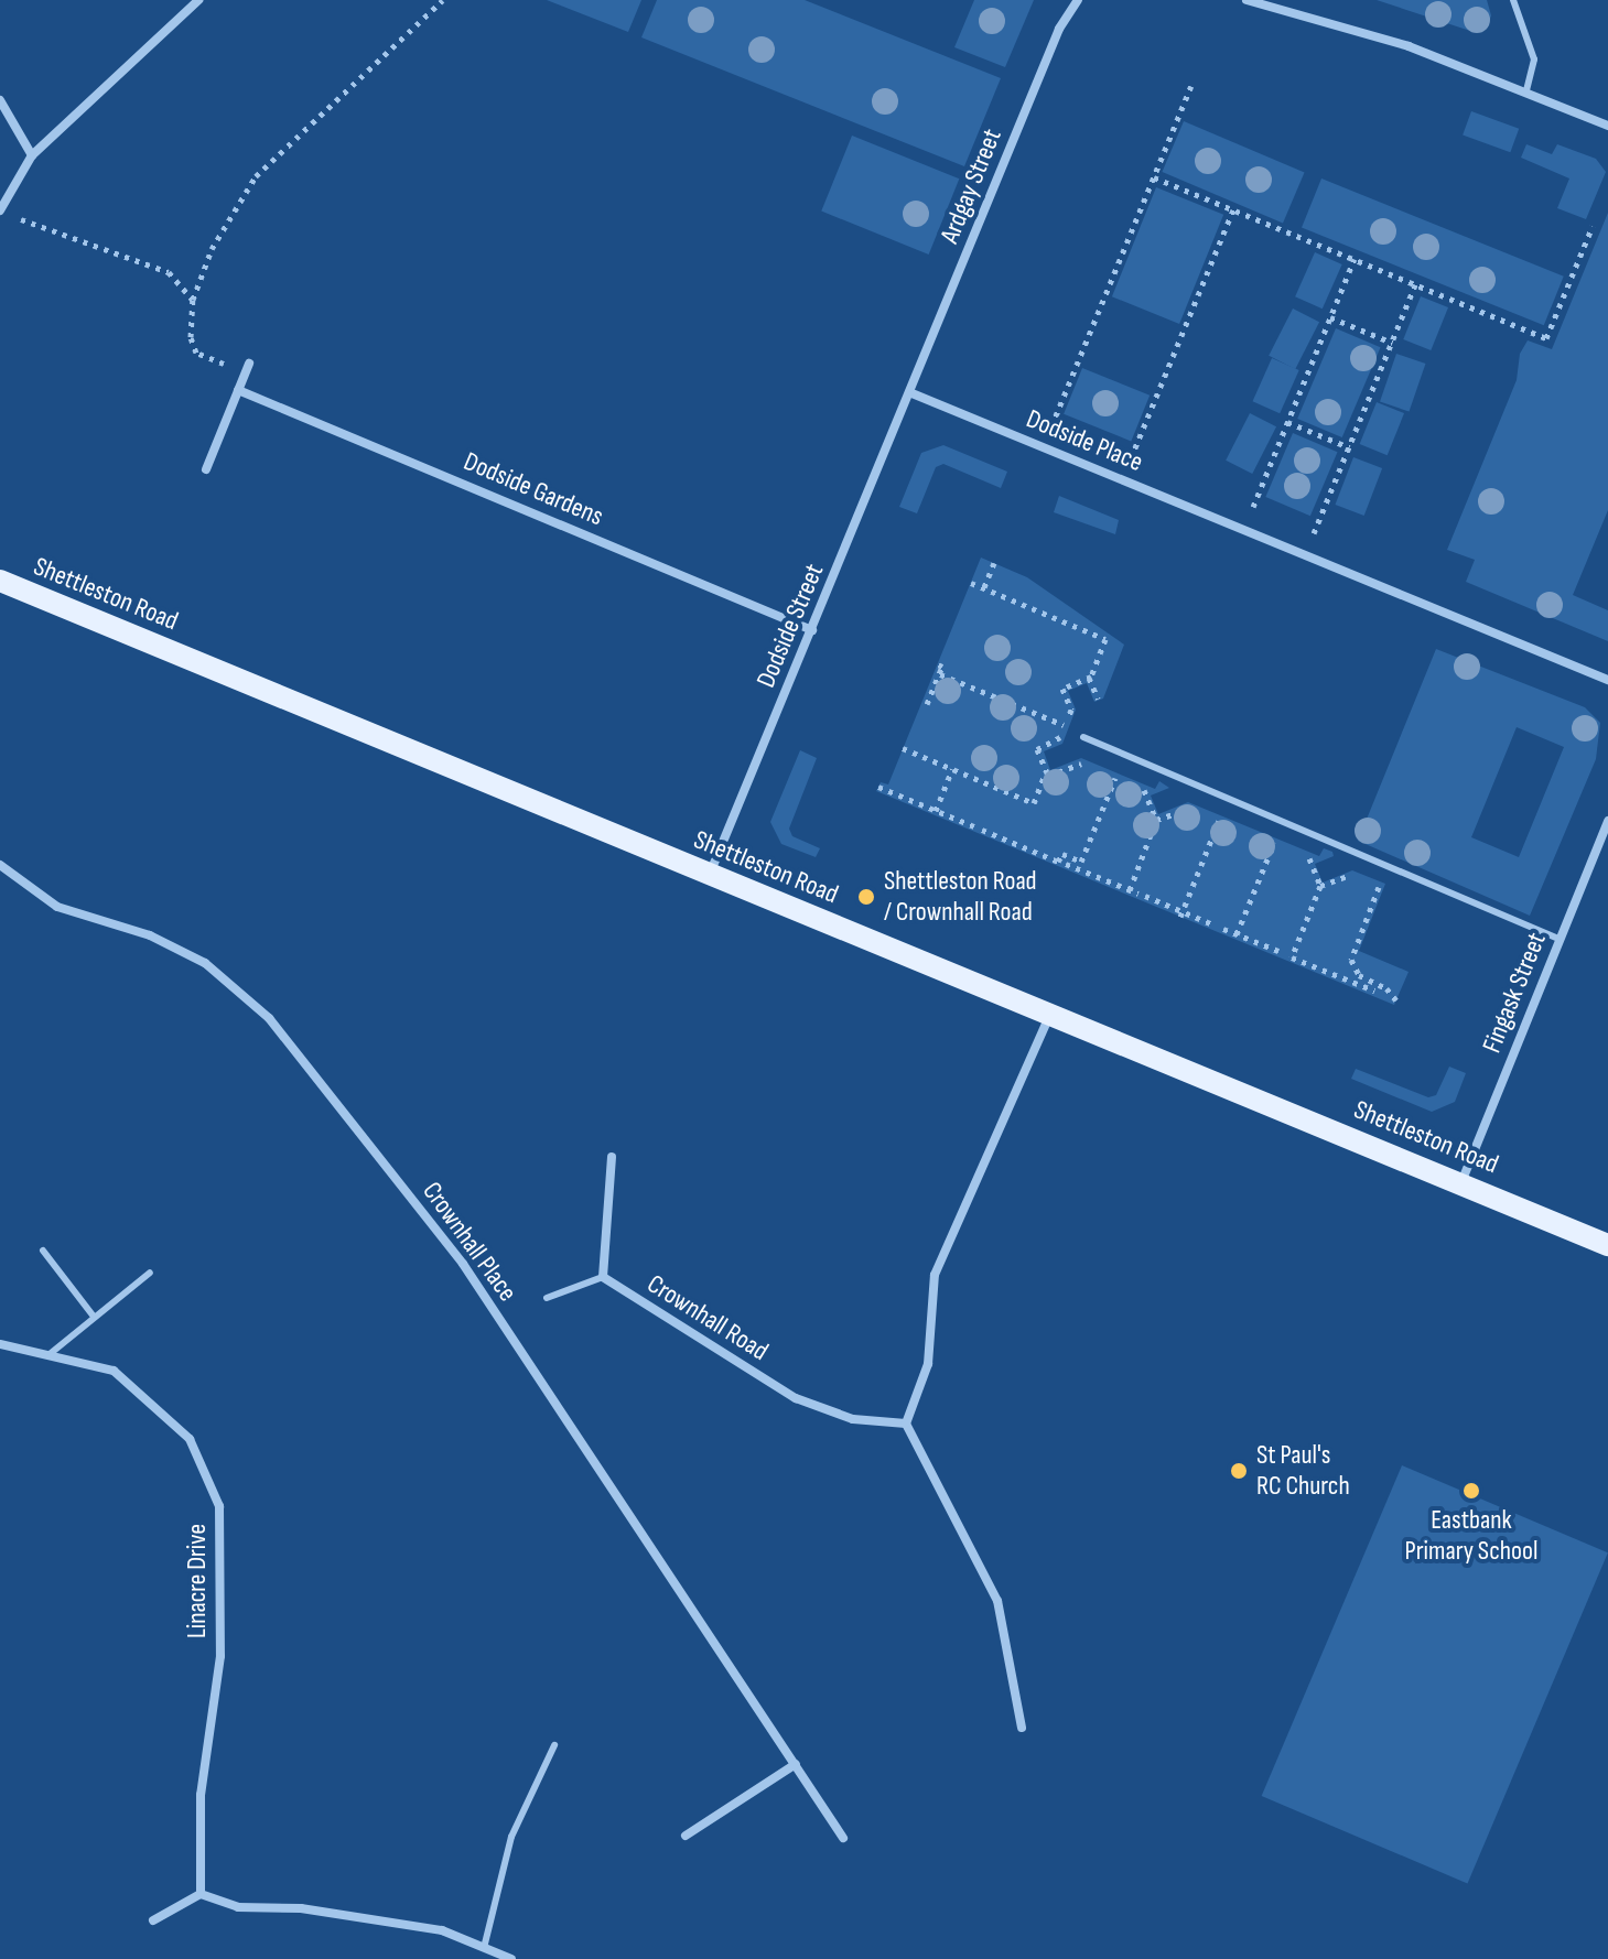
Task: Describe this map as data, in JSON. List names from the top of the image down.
{
  "streets": {
    "main road": ["Shettleston Road"],
    "street": [
      "Ardgay Street",
      "Dodside Place",
      "Dodside Gardens",
      "Dodside Street",
      "Fingask Street",
      "Crownhall Place",
      "Crownhall Road",
      "Linacre Drive"
    ]
  },
  "crossings": [
    ["Ardgay Street", "Dodside Place"],
    ["Ardgay Street", "Dodside Street"],
    ["Dodside Place", "Dodside Street"],
    ["Dodside Gardens", "Dodside Street"],
    ["Shettleston Road", "Dodside Street"],
    ["Shettleston Road", "Fingask Street"]
  ],
  "places": ["Shettleston Road / Crownhall Road", "St Paul's RC Church", "Eastbank Primary School"]
}
